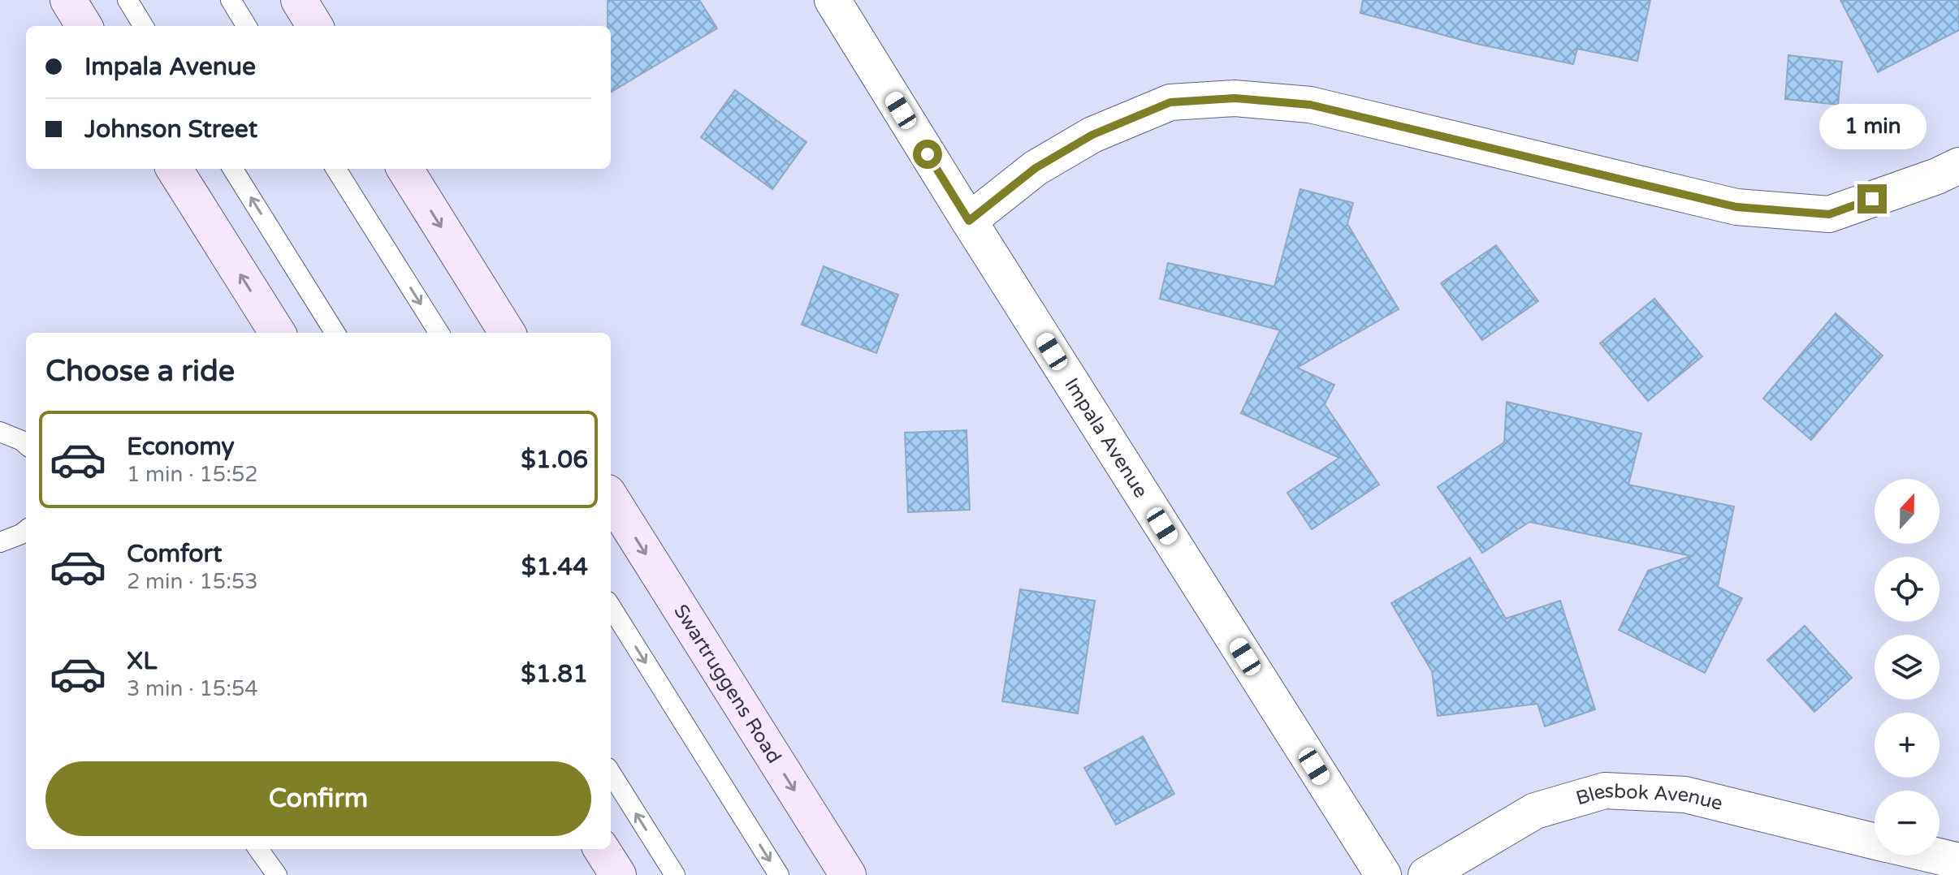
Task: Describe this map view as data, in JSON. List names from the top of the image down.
{
  "streets": {
    "main road": ["Swartruggens Road"],
    "street": ["Impala Avenue", "Blesbok Avenue"]
  },
  "one_way": ["Swartruggens Road"],
  "north": "top",
  "page": {
    "banner": ["Impala Avenue", "Johnson Street"],
    "bubble": "1 min",
    "heading": "Choose a ride",
    "list": [
      {
        "name": "Economy",
        "note": "1 min · 15:52",
        "value": "$1.06"
      },
      {
        "name": "Comfort",
        "note": "2 min · 15:53",
        "value": "$1.44"
      },
      {
        "name": "XL",
        "note": "3 min · 15:54",
        "value": "$1.81"
      }
    ],
    "map_buttons": ["+", "−"],
    "buttons": "Confirm"
  }
}
